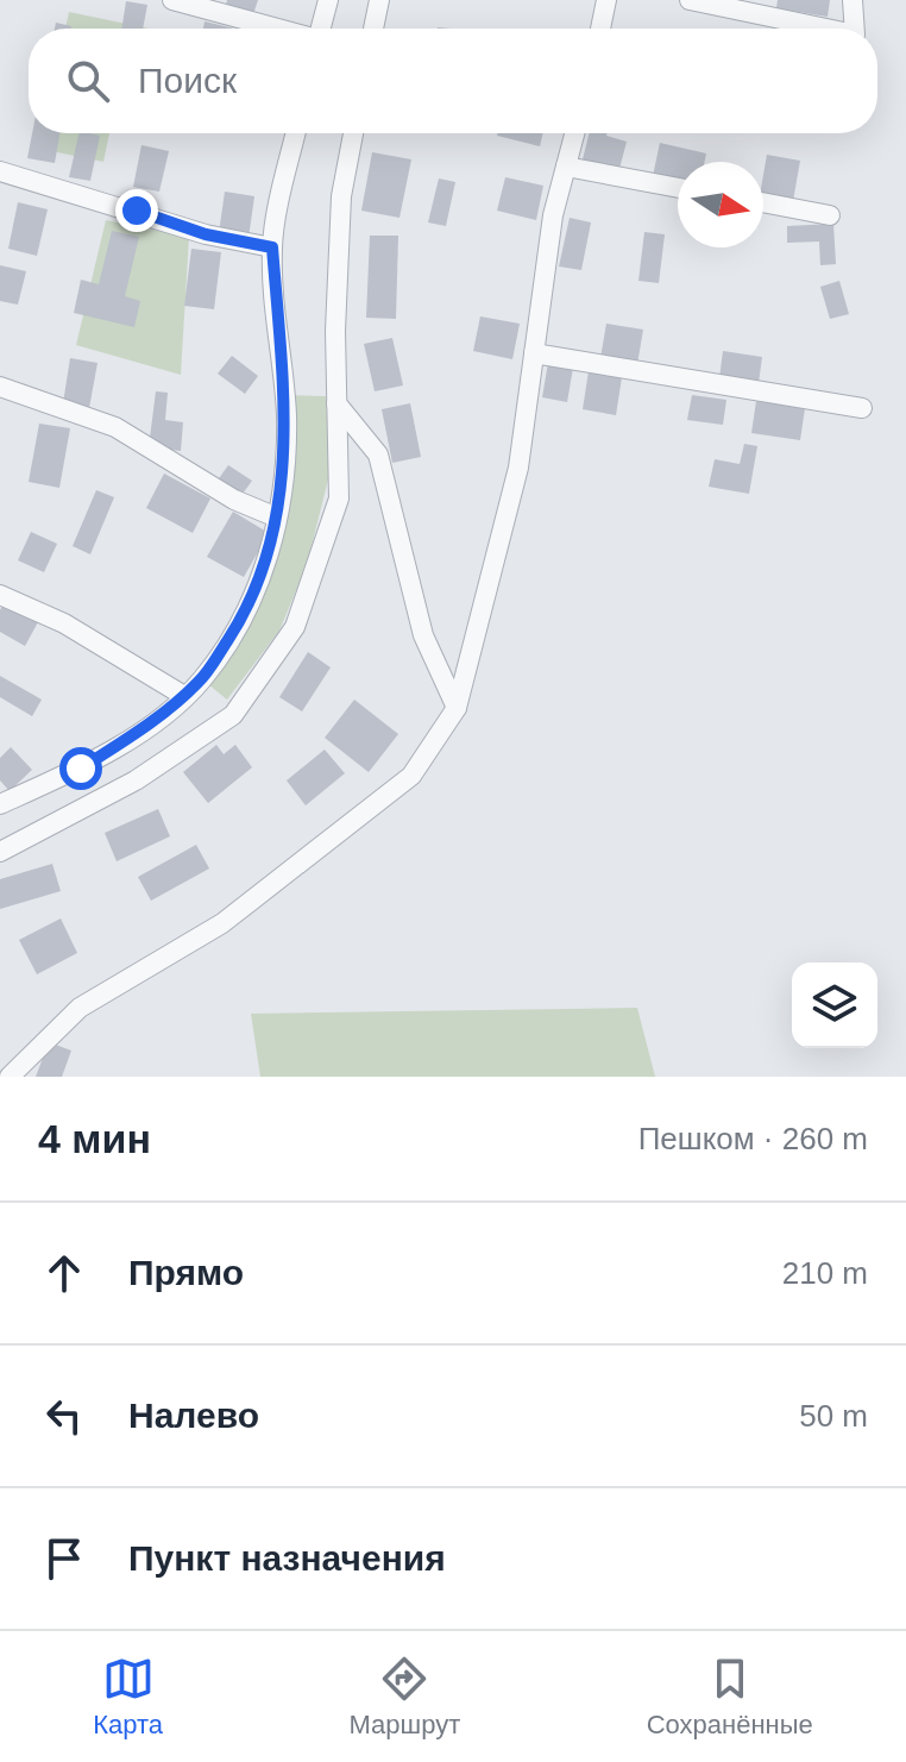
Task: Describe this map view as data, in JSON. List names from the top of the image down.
{
  "north": "right",
  "page": {
    "search": "Поиск",
    "heading": ["4 мин", "Пешком · 260 m"],
    "list": [
      ["Прямо", "210 m"],
      ["Налево", "50 m"],
      "Пункт назначения"
    ],
    "nav": ["Карта", "Маршрут", "Сохранённые"]
  }
}
